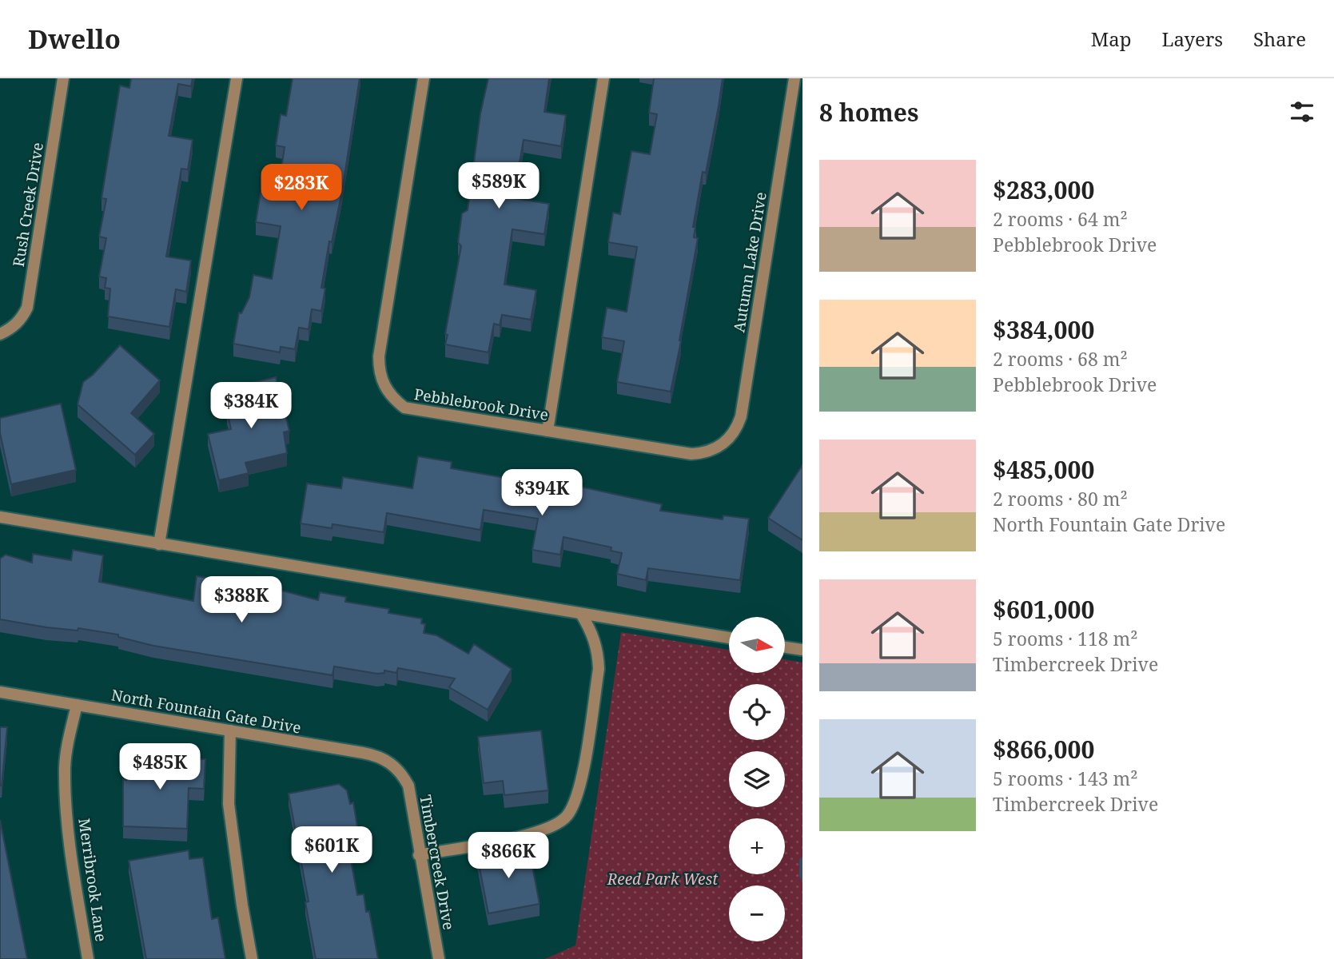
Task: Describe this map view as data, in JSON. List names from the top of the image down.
{
  "streets": {
    "street": [
      "Rush Creek Drive",
      "Autumn Lake Drive",
      "Pebblebrook Drive",
      "North Fountain Gate Drive",
      "Timbercreek Drive",
      "Merribrook Lane"
    ]
  },
  "crossings": [
    ["Autumn Lake Drive", "Pebblebrook Drive"],
    ["North Fountain Gate Drive", "Timbercreek Drive"],
    ["North Fountain Gate Drive", "Merribrook Lane"]
  ],
  "parks": ["Reed Park West"],
  "north": "right",
  "page": {
    "header": "Dwello",
    "nav": ["Map", "Layers", "Share"],
    "heading": "8 homes",
    "list": [
      {
        "name": "$283,000",
        "note": "2 rooms · 64 m² · Pebblebrook Drive"
      },
      {
        "name": "$384,000",
        "note": "2 rooms · 68 m² · Pebblebrook Drive"
      },
      {
        "name": "$485,000",
        "note": "2 rooms · 80 m² · North Fountain Gate Drive"
      },
      {
        "name": "$601,000",
        "note": "5 rooms · 118 m² · Timbercreek Drive"
      },
      {
        "name": "$866,000",
        "note": "5 rooms · 143 m² · Timbercreek Drive"
      }
    ],
    "price": [
      "$589K",
      "$283K",
      "$384K",
      "$394K",
      "$388K",
      "$485K",
      "$601K",
      "$866K"
    ],
    "map_buttons": ["+", "−"]
  }
}
